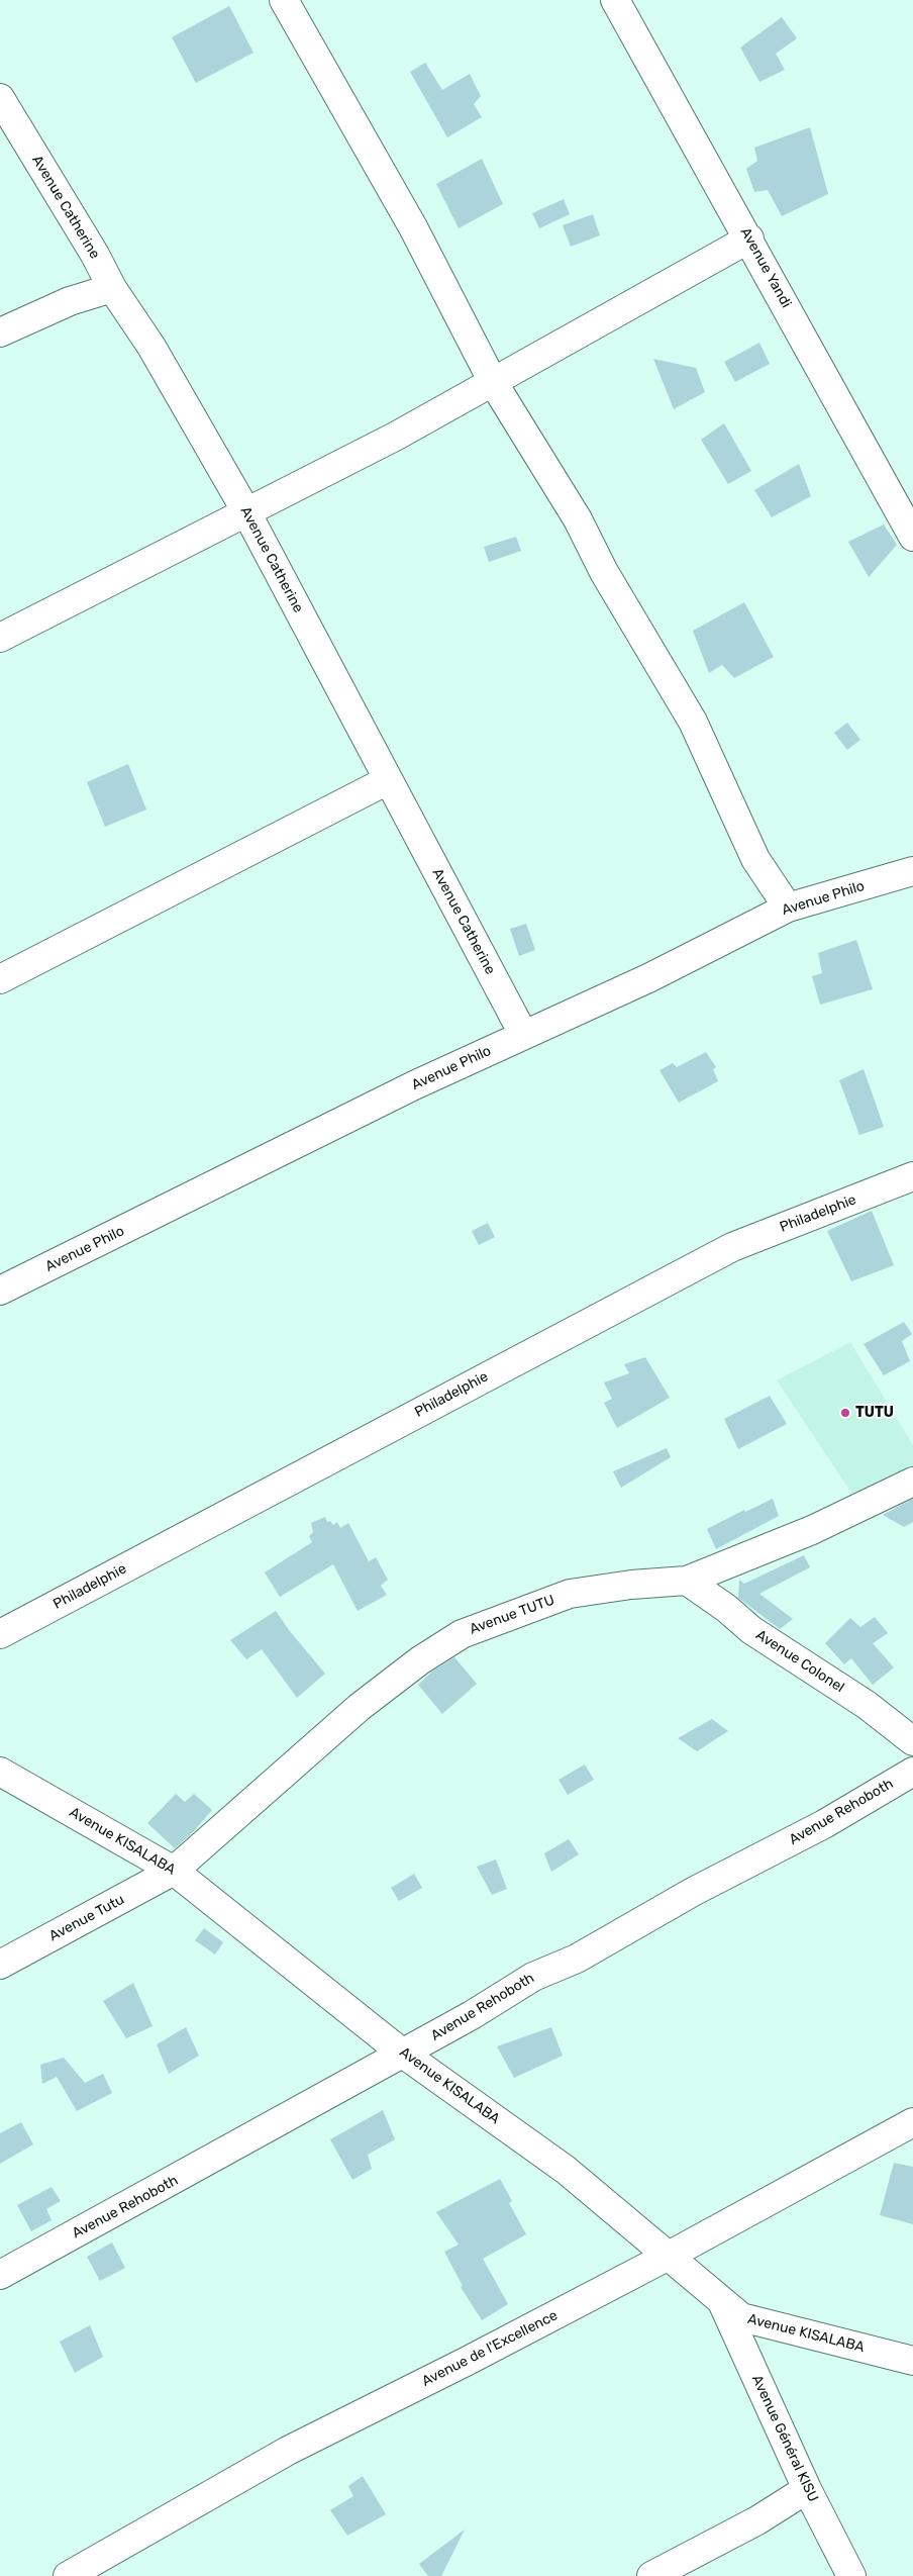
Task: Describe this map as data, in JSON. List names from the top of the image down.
{
  "streets": {
    "street": [
      "Avenue Catherine",
      "Avenue Yandi",
      "Avenue Philo",
      "Philadelphie",
      "Avenue TUTU",
      "Avenue Colonel",
      "Avenue Rehoboth",
      "Avenue KISALABA",
      "Avenue Tutu",
      "Avenue de l'Excellence",
      "Avenue Général KISU"
    ]
  },
  "crossings": [
    ["Avenue Catherine", "Avenue Philo"],
    ["Avenue TUTU", "Avenue Colonel"],
    ["Avenue TUTU", "Avenue KISALABA"],
    ["Avenue TUTU", "Avenue Tutu"],
    ["Avenue Rehoboth", "Avenue KISALABA"],
    ["Avenue KISALABA", "Avenue Tutu"],
    ["Avenue KISALABA", "Avenue de l'Excellence"],
    ["Avenue KISALABA", "Avenue Général KISU"]
  ],
  "places": ["TUTU"]
}
